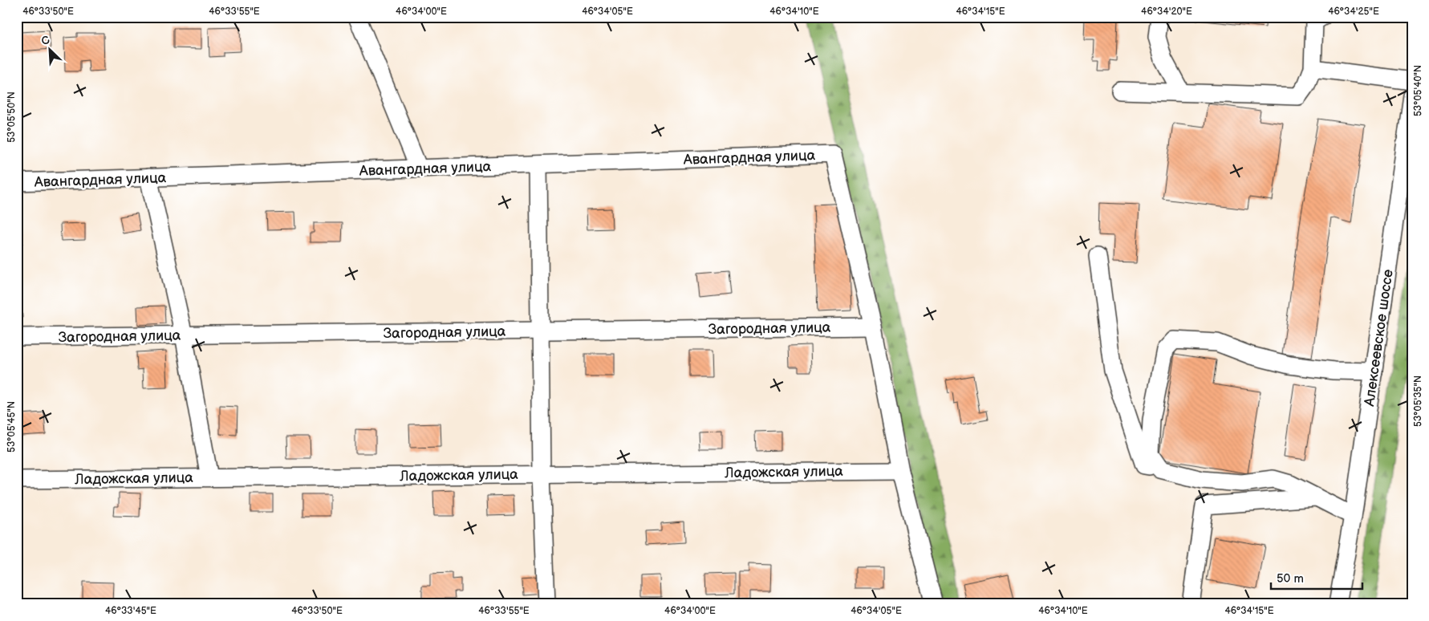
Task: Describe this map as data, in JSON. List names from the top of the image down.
{
  "streets": {
    "street": [
      "Авангардная улица",
      "Загородная улица",
      "Алексеевское шоссе",
      "Ладожская улица"
    ]
  },
  "crossings": [
    ["Авангардная улица", "Загородная улица"]
  ],
  "scale_bar": "50 m",
  "north": "top left",
  "coordinates": [
    "46°33'50\"E",
    "46°33'55\"E",
    "46°34'00\"E",
    "46°34'05\"E",
    "46°34'10\"E",
    "46°34'15\"E",
    "46°34'20\"E",
    "46°34'25\"E",
    "53°05'40\"N",
    "53°05'50\"N",
    "53°05'35\"N",
    "53°05'45\"N",
    "46°33'45\"E"
  ]
}
